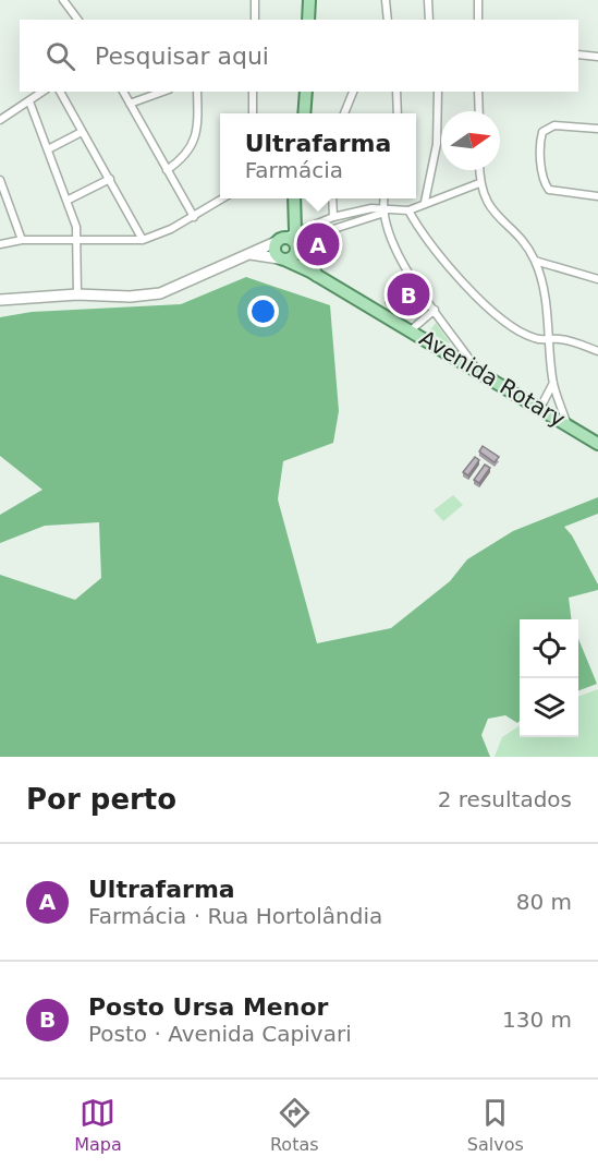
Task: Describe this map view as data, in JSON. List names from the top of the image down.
{
  "streets": {
    "main road": ["Avenida Rotary"]
  },
  "north": "right",
  "page": {
    "search": "Pesquisar aqui",
    "popup": ["Ultrafarma", "Farmácia"],
    "pins": ["A", "B"],
    "heading": ["Por perto", "2 resultados"],
    "list": [
      {
        "mark": "A",
        "name": "Ultrafarma",
        "note": "Farmácia · Rua Hortolândia",
        "value": "80 m"
      },
      {
        "mark": "B",
        "name": "Posto Ursa Menor",
        "note": "Posto · Avenida Capivari",
        "value": "130 m"
      }
    ],
    "nav": ["Mapa", "Rotas", "Salvos"]
  }
}
